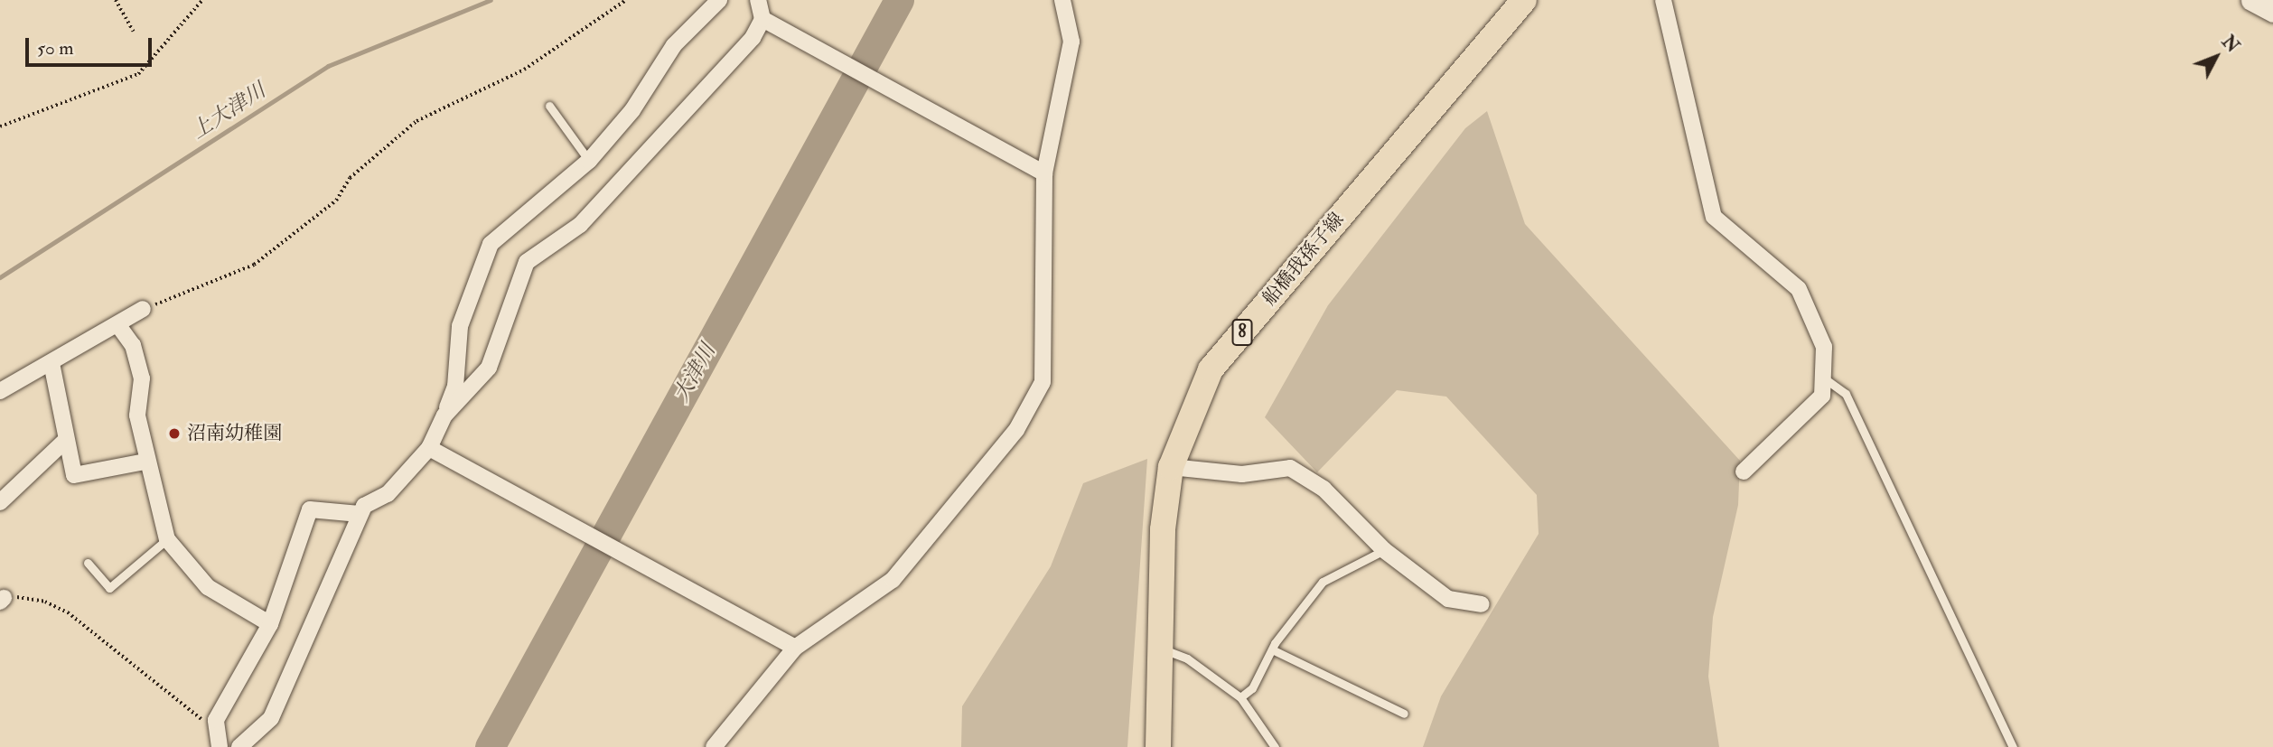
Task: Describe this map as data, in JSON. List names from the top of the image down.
{
  "streets": {
    "main road": ["船橋我孫子線", "8"]
  },
  "water": ["上大津川", "大津川"],
  "places": ["沼南幼稚園"],
  "scale_bar": "50 m",
  "north": "top right"
}
